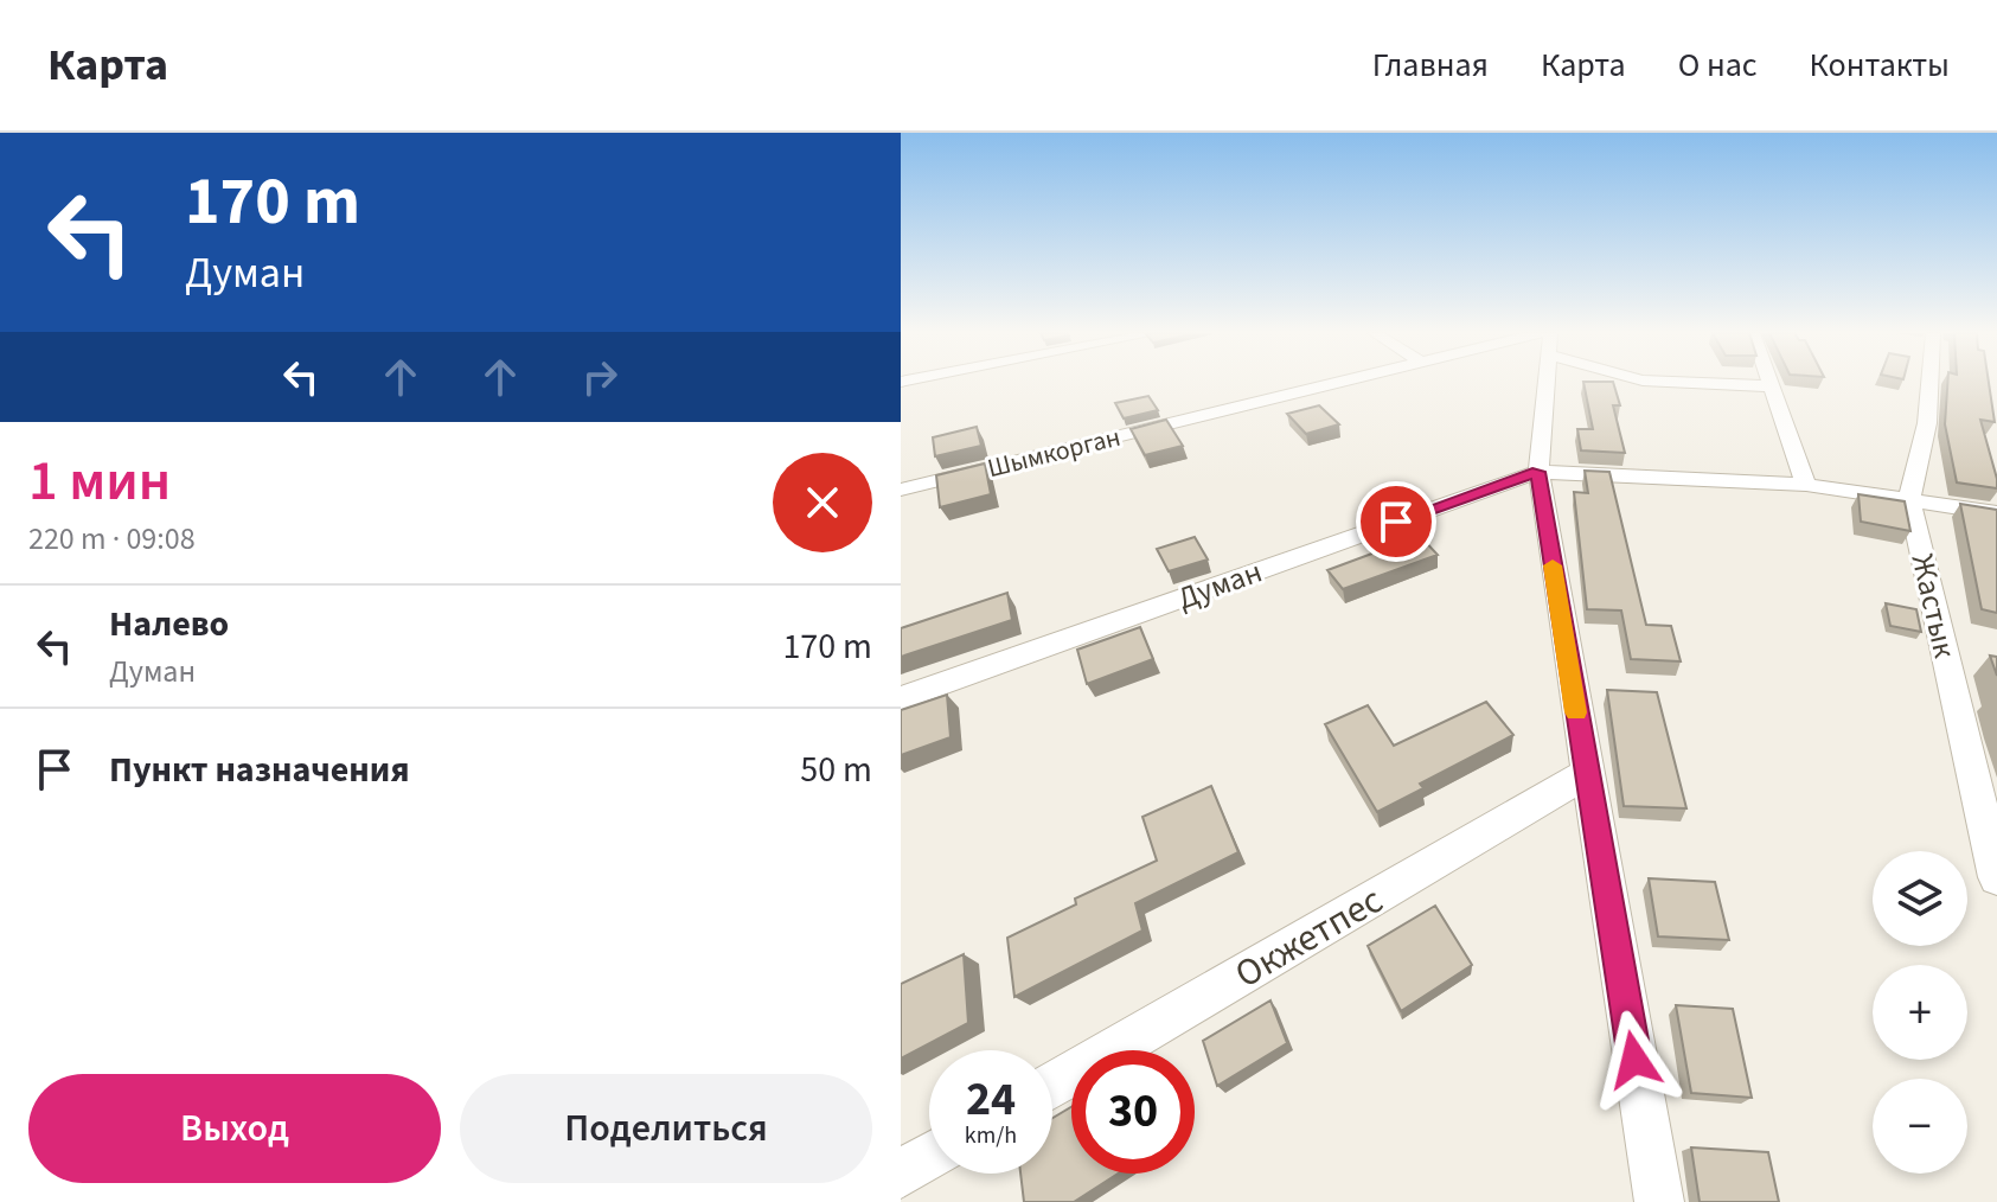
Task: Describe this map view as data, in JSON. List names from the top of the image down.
{
  "streets": {
    "street": [
      "Шымкорган",
      "Думан",
      "Жастык",
      "Окжетпес"
    ]
  },
  "page": {
    "header": "Карта",
    "nav": [
      "Главная",
      "Карта",
      "О нас",
      "Контакты"
    ],
    "turn": ["170 m", "Думан"],
    "heading": ["1 мин", "220 m · 09:08"],
    "list": [
      {
        "name": "Налево",
        "note": "Думан",
        "value": "170 m"
      },
      {
        "name": "Пункт назначения",
        "value": "50 m"
      }
    ],
    "map_buttons": ["+", "−"],
    "speed": "24 km/h",
    "limit": "30",
    "buttons": ["Выход", "Поделиться"]
  }
}
